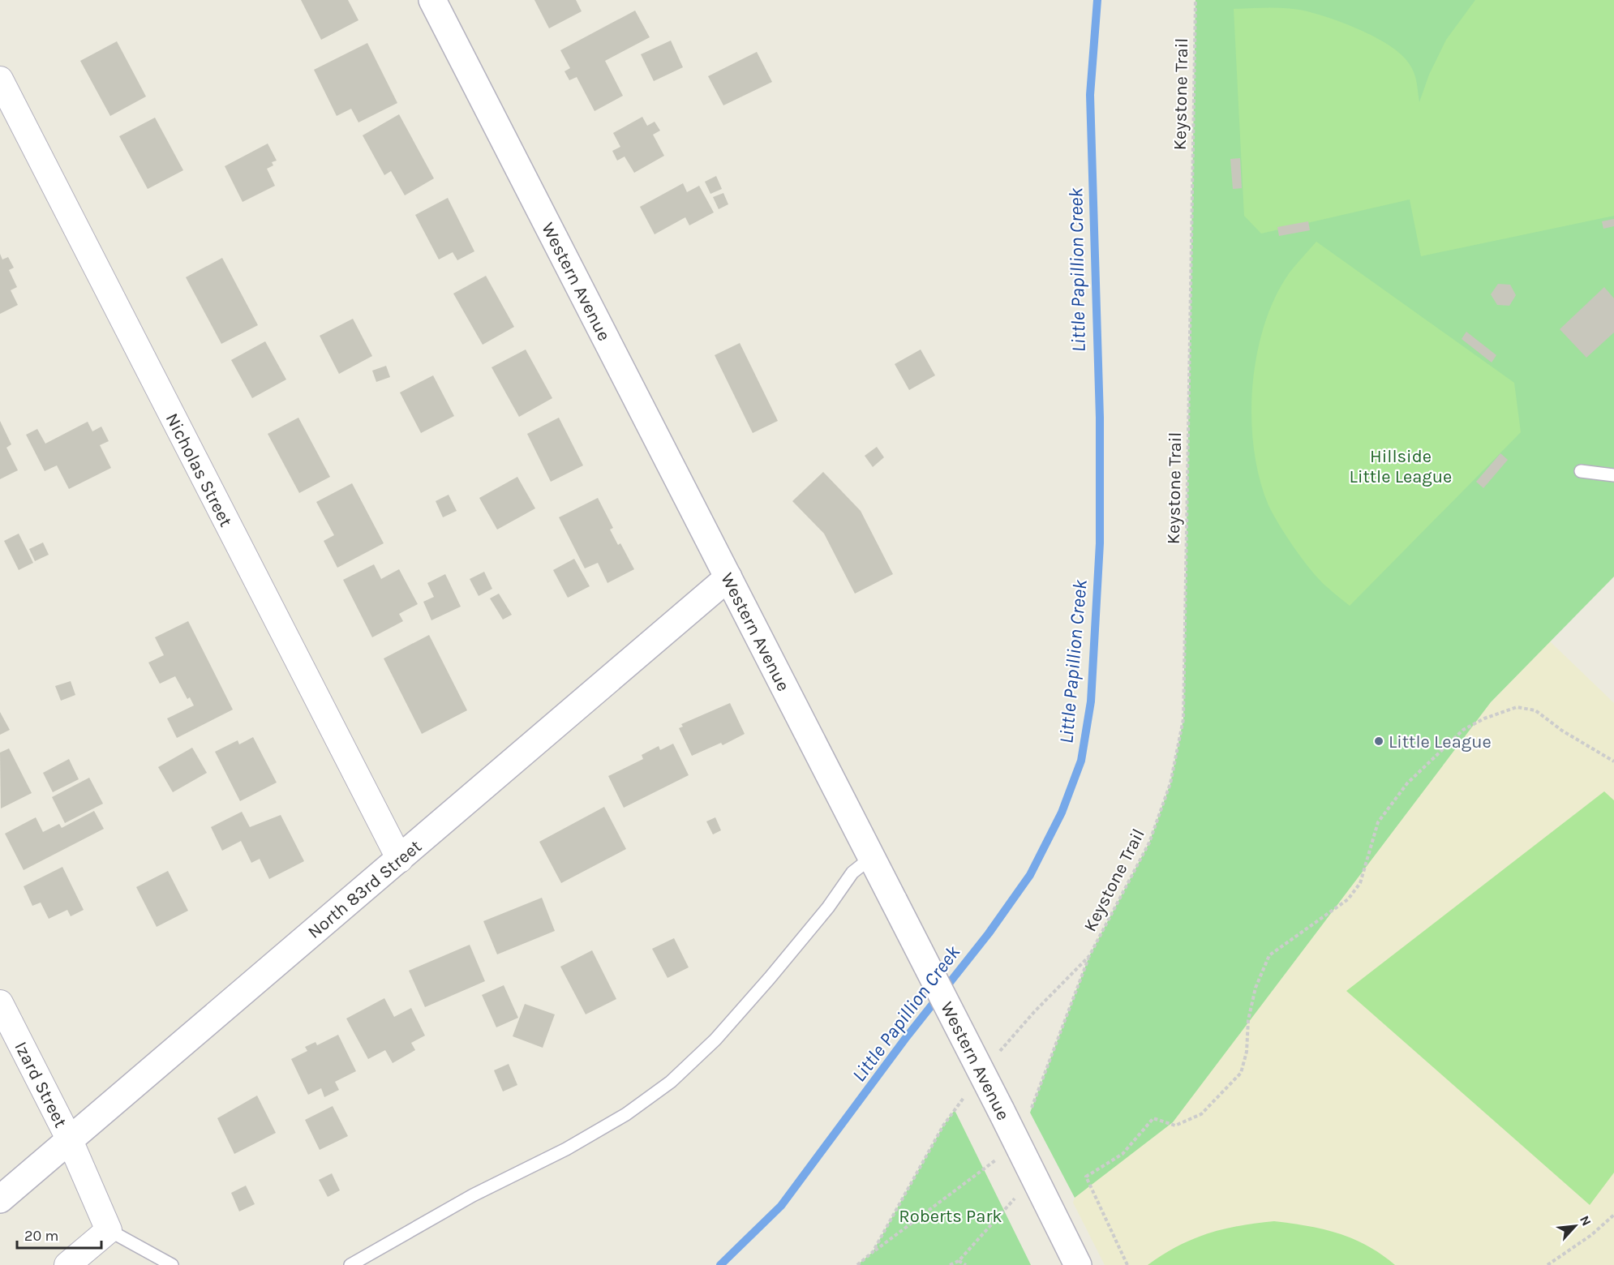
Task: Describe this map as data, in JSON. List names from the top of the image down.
{
  "streets": {
    "street": [
      "Western Avenue",
      "Nicholas Street",
      "North 83rd Street",
      "Izard Street"
    ],
    "path": ["Keystone Trail"]
  },
  "crossings": [
    ["Western Avenue", "North 83rd Street"],
    ["Nicholas Street", "North 83rd Street"],
    ["North 83rd Street", "Izard Street"]
  ],
  "water": ["Little Papillion Creek"],
  "parks": ["Hillside Little League", "Roberts Park"],
  "places": ["Little League"],
  "scale_bar": "20 m",
  "north": "top right"
}
